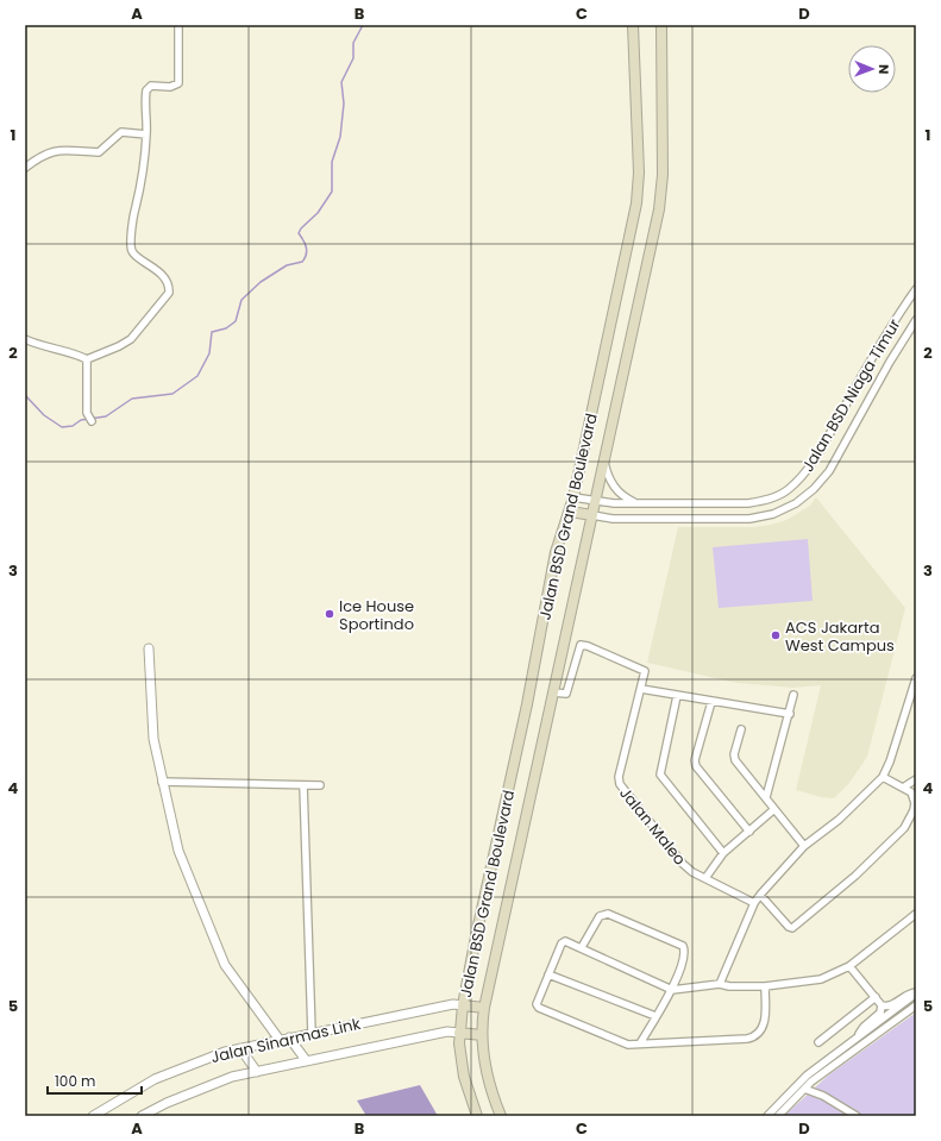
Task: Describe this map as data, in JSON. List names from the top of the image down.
{
  "streets": {
    "main road": ["Jalan BSD Grand Boulevard"],
    "street": ["Jalan BSD Niaga Timur", "Jalan Maleo", "Jalan Sinarmas Link"]
  },
  "crossings": [
    ["Jalan BSD Niaga Timur", "Jalan BSD Grand Boulevard"],
    ["Jalan BSD Grand Boulevard", "Jalan Maleo"],
    ["Jalan BSD Grand Boulevard", "Jalan Sinarmas Link"]
  ],
  "places": ["Ice House Sportindo", "ACS Jakarta West Campus"],
  "scale_bar": "100 m",
  "north": "right",
  "grid": {
    "columns": [
      "A",
      "B",
      "C",
      "D"
    ],
    "rows": [
      "1",
      "2",
      "3",
      "4",
      "5"
    ]
  }
}
